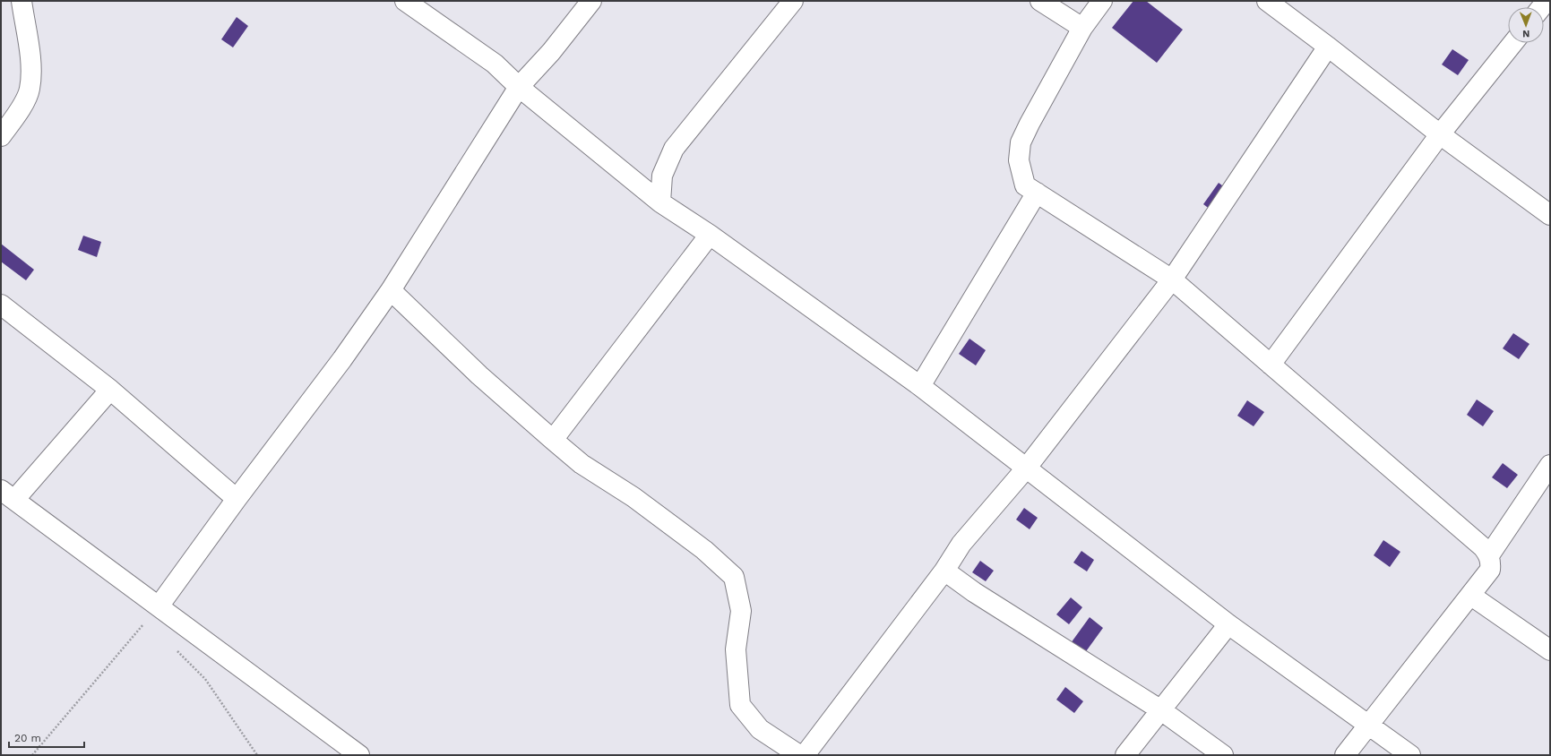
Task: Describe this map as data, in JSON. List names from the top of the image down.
{
  "scale_bar": "20 m",
  "north": "bottom"
}
